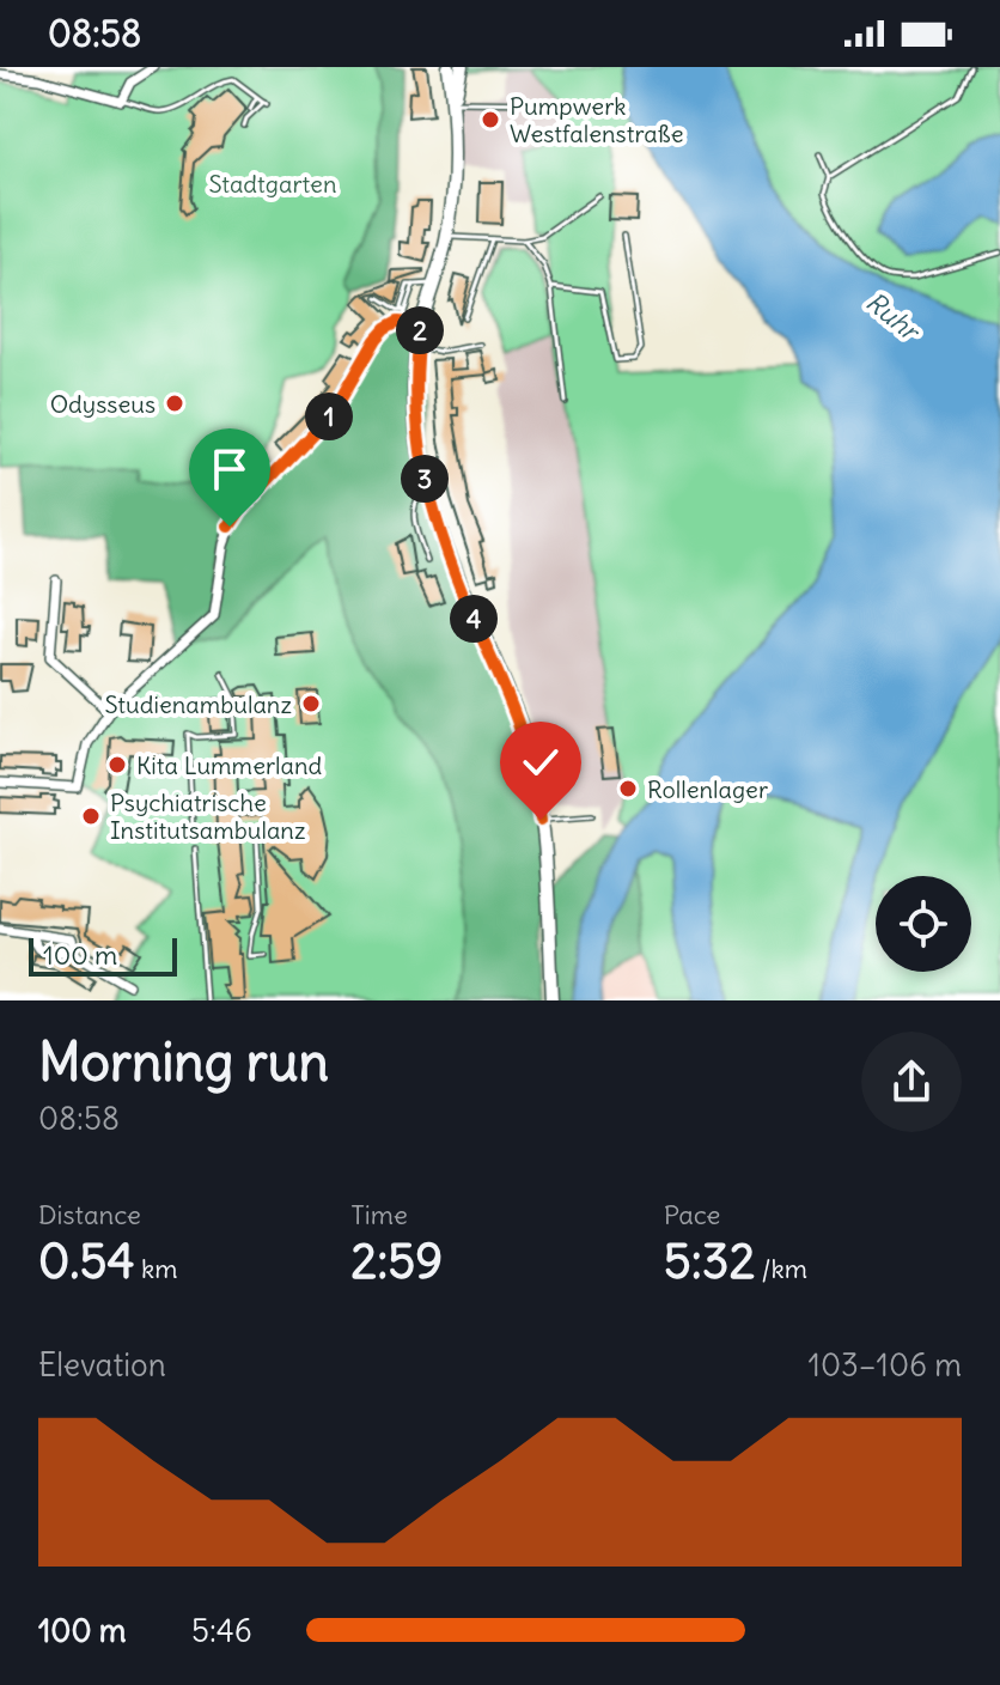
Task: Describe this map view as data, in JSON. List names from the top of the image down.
{
  "water": ["Ruhr"],
  "parks": ["Stadtgarten"],
  "places": [
    "Pumpwerk Westfalenstraße",
    "Odysseus",
    "Studienambulanz",
    "Kita Lummerland",
    "Rollenlager",
    "Psychiatrische Institutsambulanz"
  ],
  "scale_bar": "100 m",
  "page": {
    "status": "08:58",
    "pins": [
      "2",
      "1",
      "3",
      "4"
    ],
    "scale": "100 m",
    "heading": ["Morning run", "08:58"],
    "stats": [
      ["Distance", "0.54 km"],
      ["Time", "2:59"],
      ["Pace", "5:32 /km"]
    ],
    "chart": ["Elevation", "103–106 m"],
    "list": [
      {
        "name": "100 m",
        "note": "5:46"
      }
    ]
  }
}
